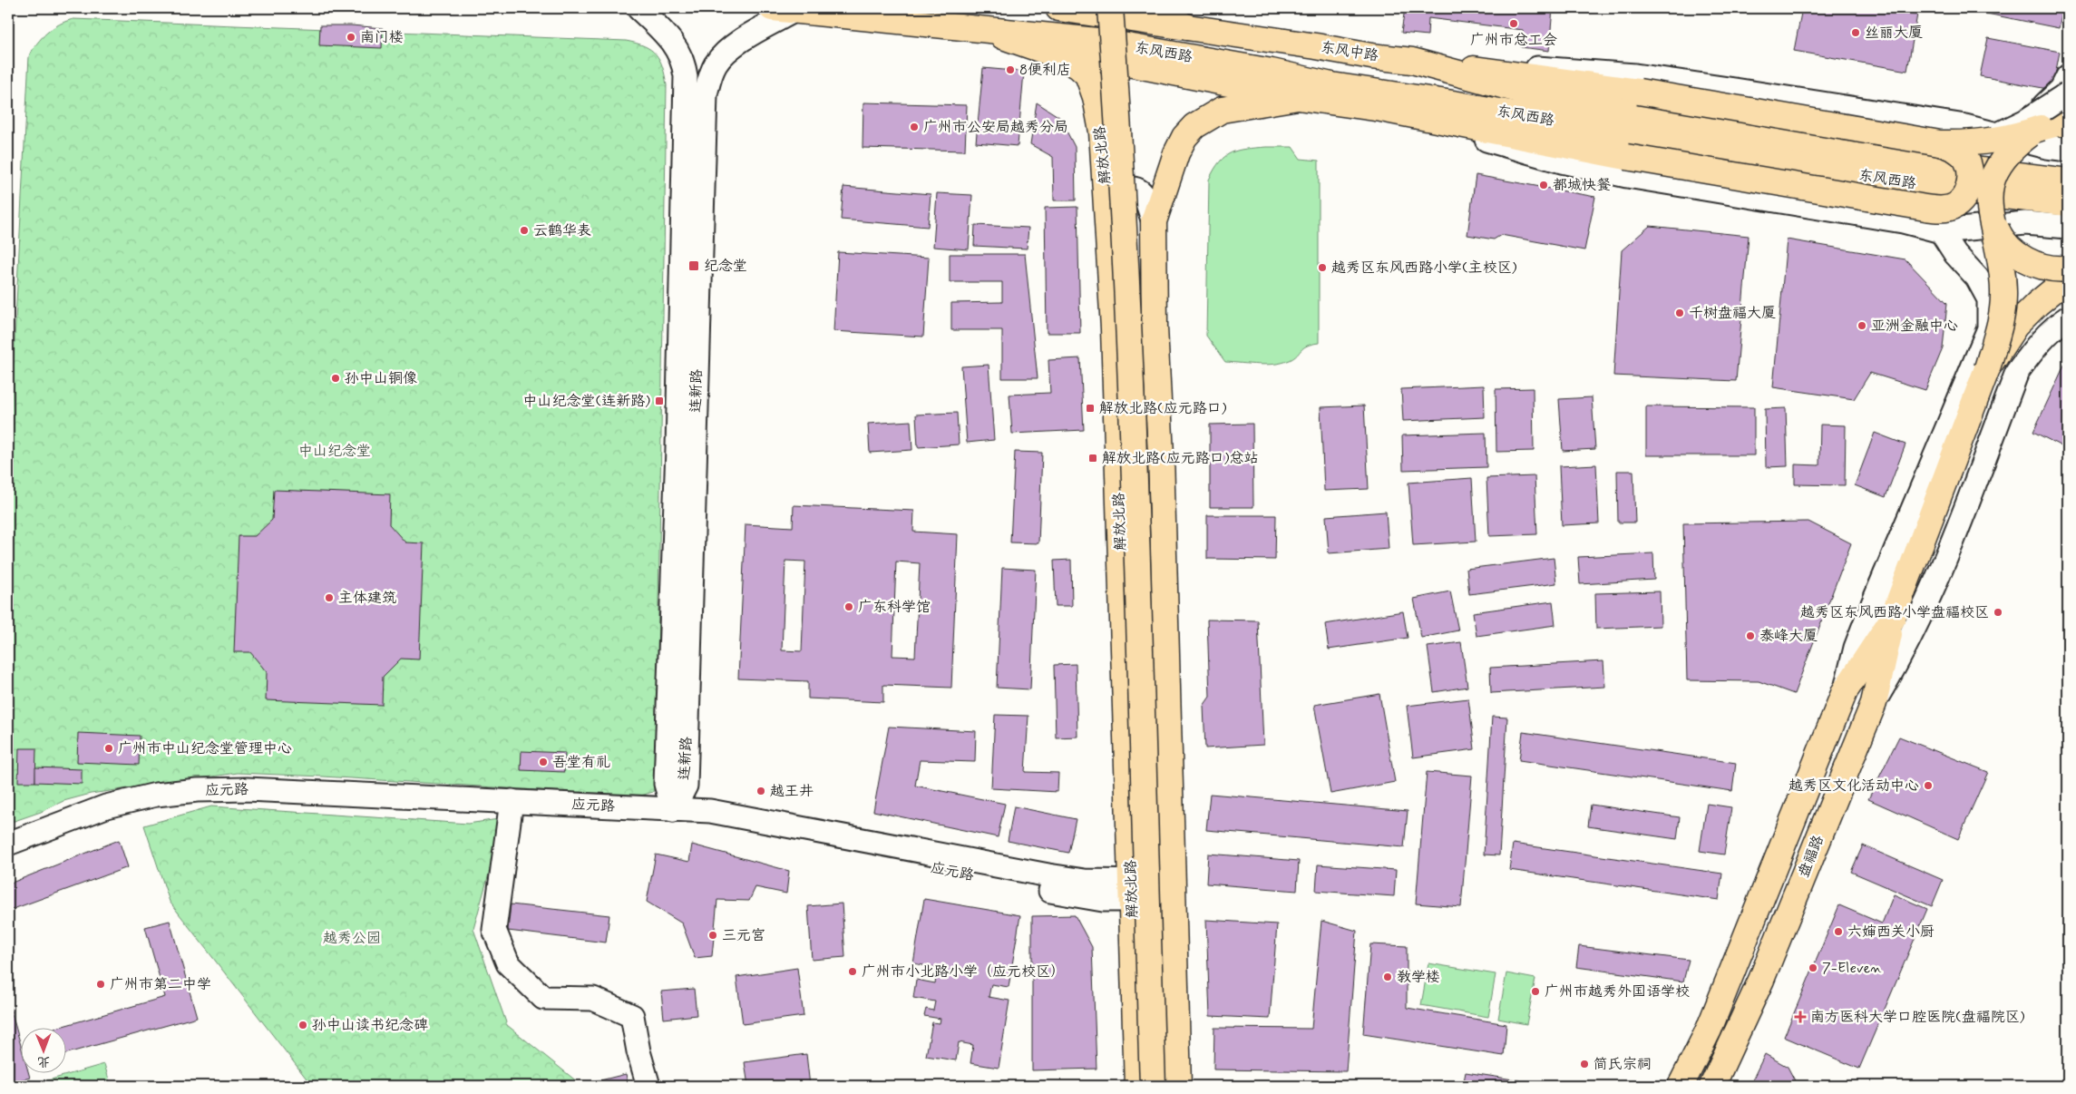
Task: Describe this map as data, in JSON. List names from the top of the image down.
{
  "streets": {
    "main road": [
      "东风中路",
      "东风西路",
      "解放北路",
      "应元路",
      "盘福路"
    ],
    "street": ["连新路"]
  },
  "crossings": [
    ["东风中路", "东风西路"],
    ["东风西路", "解放北路"],
    ["解放北路", "应元路"],
    ["连新路", "应元路"]
  ],
  "parks": ["中山纪念堂", "越秀公园"],
  "places": {
    "other": [
      "广州市总工会",
      "丝丽大厦",
      "南门楼",
      "8便利店",
      "广州市公安局越秀分局",
      "都城快餐",
      "云鹤华表",
      "越秀区东风西路小学(主校区)",
      "千树盘福大厦",
      "亚洲金融中心",
      "孙中山铜像",
      "主体建筑",
      "广东科学馆",
      "越秀区东风西路小学盘福校区",
      "泰峰大厦",
      "广州市中山纪念堂管理中心",
      "吾堂有礼",
      "越秀区文化活动中心",
      "越王井",
      "六婶西关小厨",
      "三元宫",
      "7-Eleven",
      "广州市小北路小学（应元校区）",
      "教学楼",
      "广州市第二中学",
      "广州市越秀外国语学校",
      "孙中山读书纪念碑",
      "简氏宗祠"
    ],
    "transit": [
      "纪念堂",
      "中山纪念堂(连新路)",
      "解放北路(应元路口)",
      "解放北路(应元路口)总站"
    ],
    "health": ["南方医科大学口腔医院(盘福院区)"]
  },
  "north": "bottom"
}
